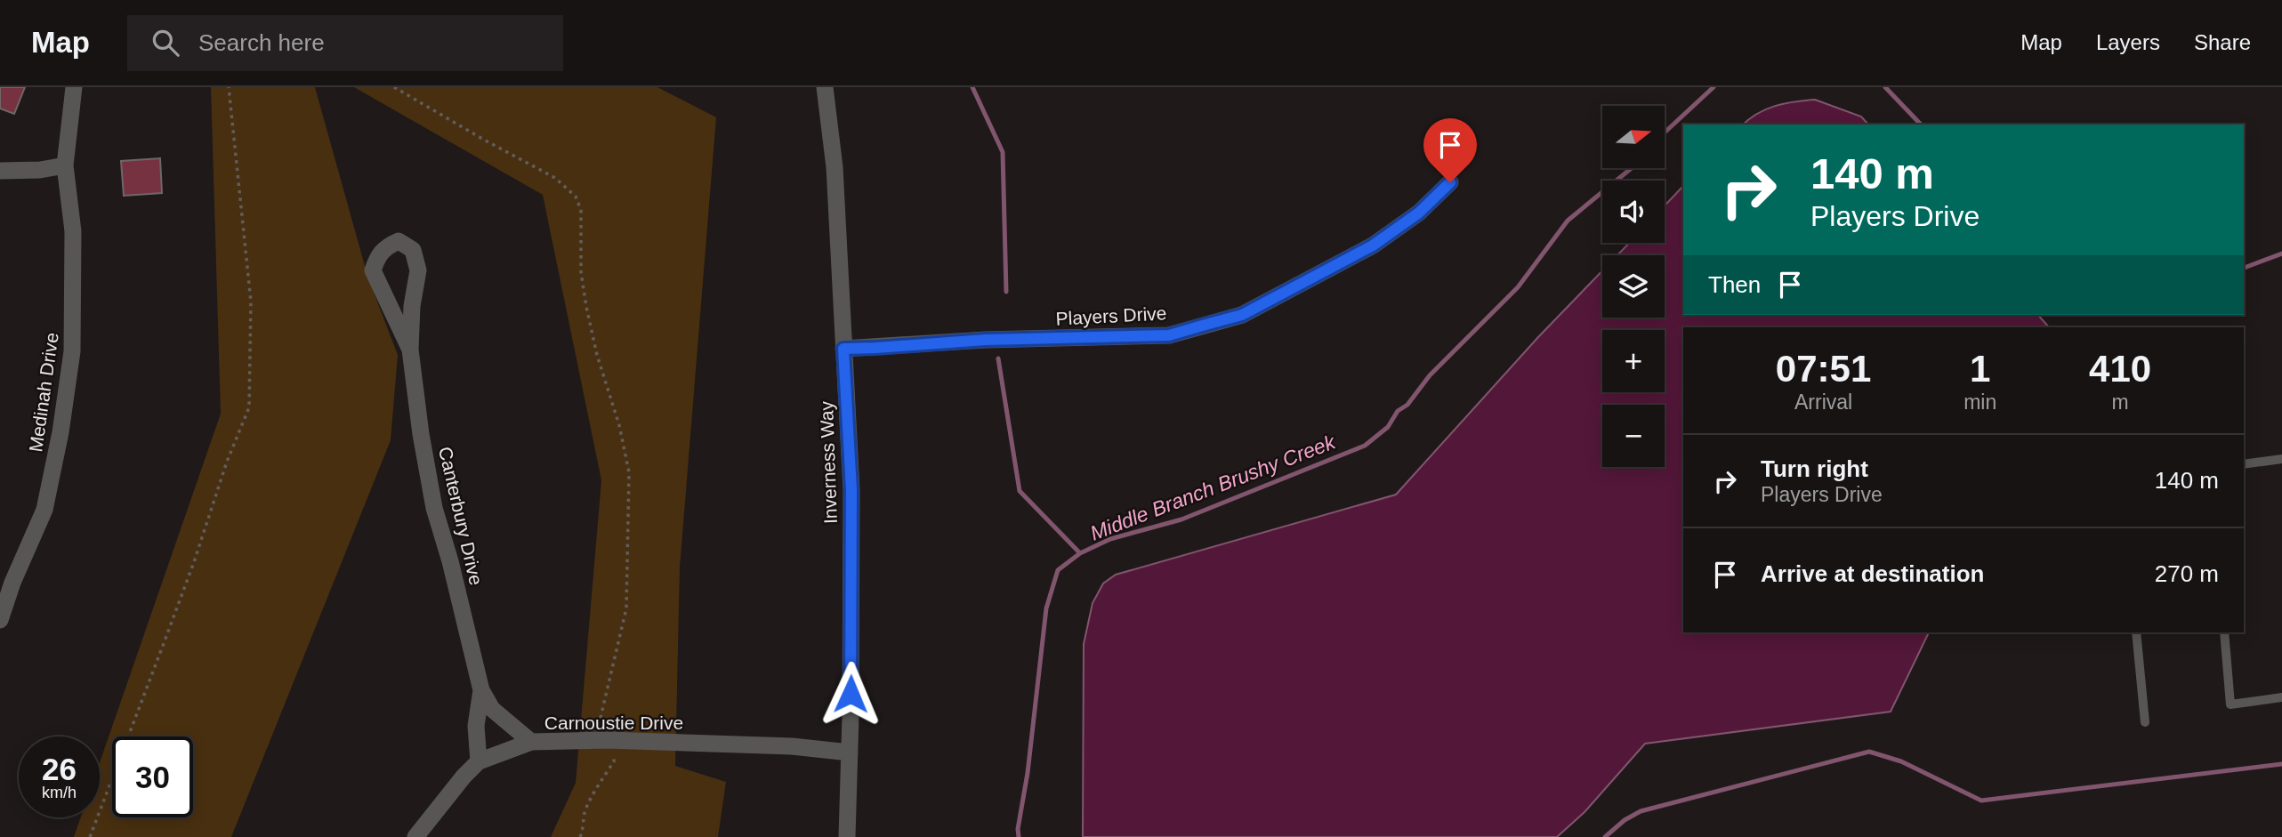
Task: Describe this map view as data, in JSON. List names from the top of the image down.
{
  "streets": {
    "street": [
      "Players Drive",
      "Medinah Drive",
      "Inverness Way",
      "Canterbury Drive",
      "Carnoustie Drive"
    ]
  },
  "crossings": [
    ["Players Drive", "Inverness Way"],
    ["Inverness Way", "Carnoustie Drive"],
    ["Canterbury Drive", "Carnoustie Drive"]
  ],
  "water": ["Middle Branch Brushy Creek"],
  "north": "right",
  "page": {
    "header": "Map",
    "search": "Search here",
    "nav": ["Map", "Layers", "Share"],
    "map_buttons": ["+", "−"],
    "turn": ["140 m", "Players Drive"],
    "then": "Then",
    "eta": [
      "07:51",
      "Arrival",
      "1",
      "min",
      "410",
      "m"
    ],
    "list": [
      {
        "name": "Turn right",
        "note": "Players Drive",
        "value": "140 m"
      },
      {
        "name": "Arrive at destination",
        "value": "270 m"
      }
    ],
    "speed": "26 km/h",
    "limit": "30"
  }
}
